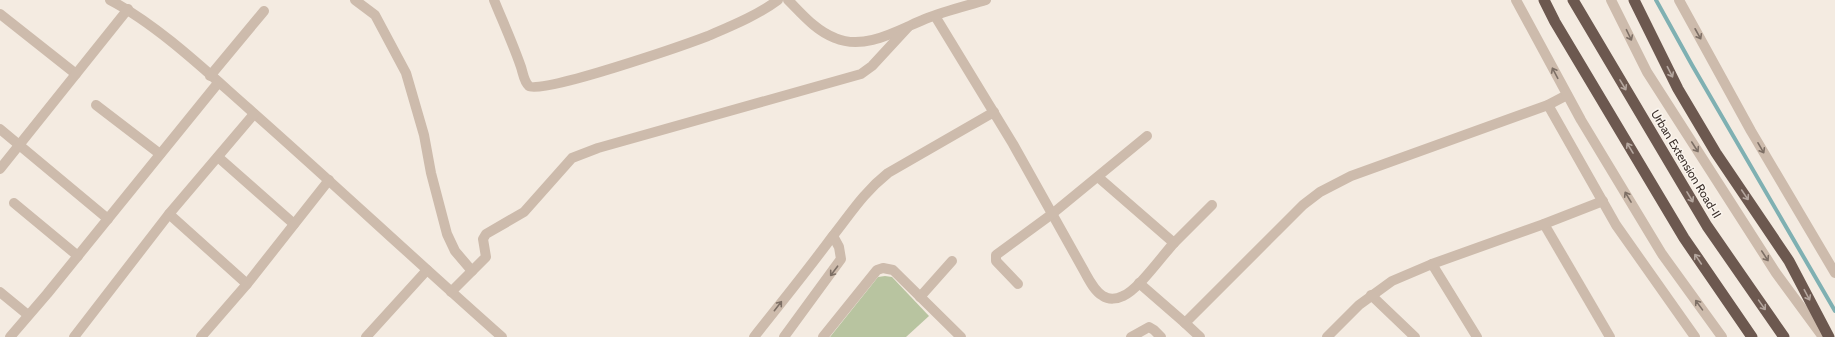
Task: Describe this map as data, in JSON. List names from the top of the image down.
{
  "streets": {
    "highway": ["Urban Extension Road-II"]
  }
}
